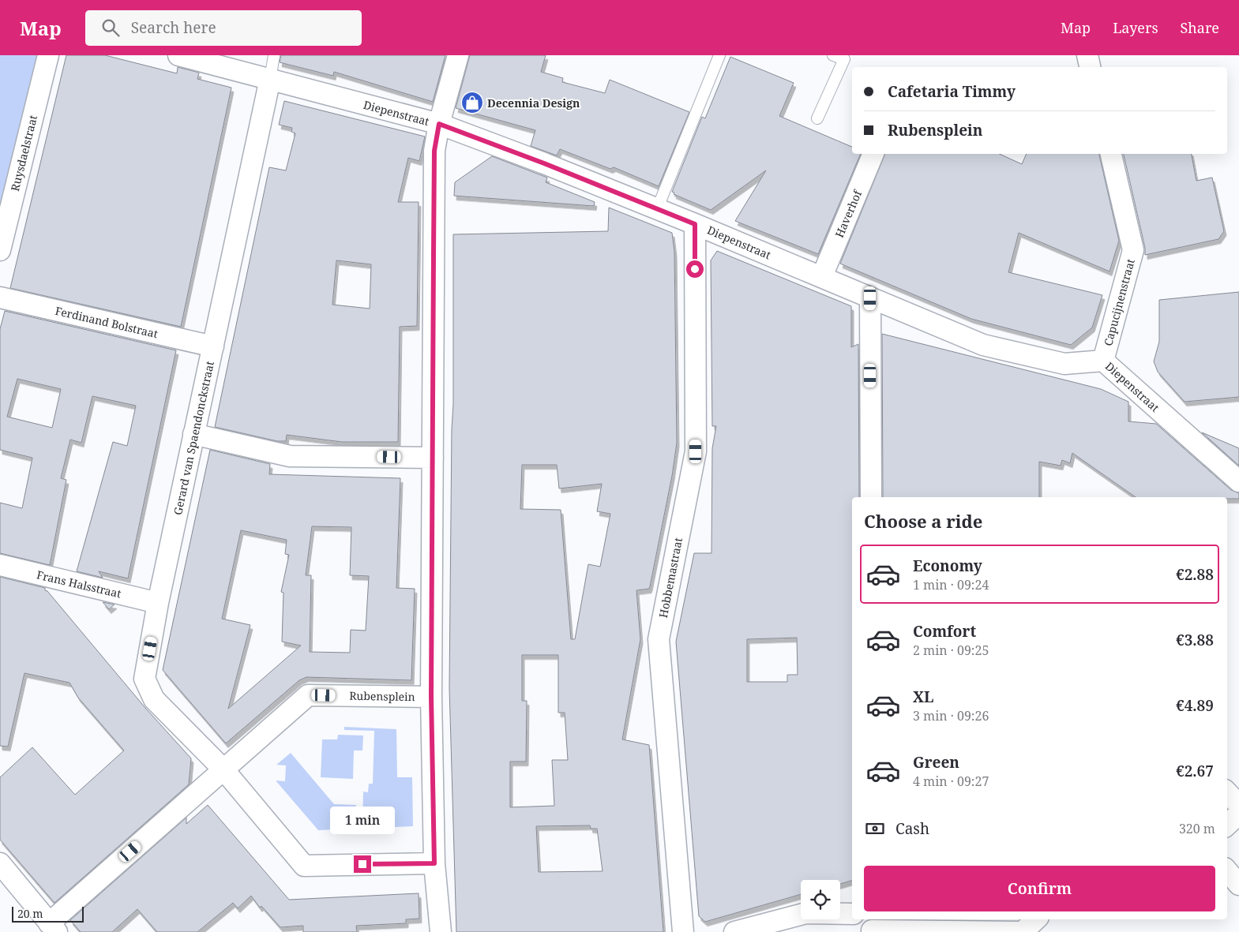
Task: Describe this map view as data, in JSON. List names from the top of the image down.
{
  "streets": {
    "street": [
      "Diepenstraat",
      "Ruysdaelstraat",
      "Haverhof",
      "Capucijnenstraat",
      "Ferdinand Bolstraat",
      "Gerard van Spaendonckstraat",
      "Hobbemastraat",
      "Frans Halsstraat",
      "Rubensplein"
    ]
  },
  "crossings": [
    ["Diepenstraat", "Haverhof"],
    ["Diepenstraat", "Capucijnenstraat"],
    ["Diepenstraat", "Gerard van Spaendonckstraat"],
    ["Diepenstraat", "Hobbemastraat"],
    ["Ferdinand Bolstraat", "Gerard van Spaendonckstraat"],
    ["Gerard van Spaendonckstraat", "Frans Halsstraat"],
    ["Gerard van Spaendonckstraat", "Rubensplein"]
  ],
  "places": {
    "shop": ["Decennia Design"]
  },
  "scale_bar": "20 m",
  "page": {
    "header": "Map",
    "search": "Search here",
    "nav": ["Map", "Layers", "Share"],
    "banner": ["Cafetaria Timmy", "Rubensplein"],
    "heading": "Choose a ride",
    "list": [
      {
        "name": "Economy",
        "note": "1 min · 09:24",
        "value": "€2.88"
      },
      {
        "name": "Comfort",
        "note": "2 min · 09:25",
        "value": "€3.88"
      },
      {
        "name": "XL",
        "note": "3 min · 09:26",
        "value": "€4.89"
      },
      {
        "name": "Green",
        "note": "4 min · 09:27",
        "value": "€2.67"
      }
    ],
    "bubble": "1 min",
    "pay": ["Cash", "320 m"],
    "buttons": "Confirm",
    "scale": "20 m"
  }
}
